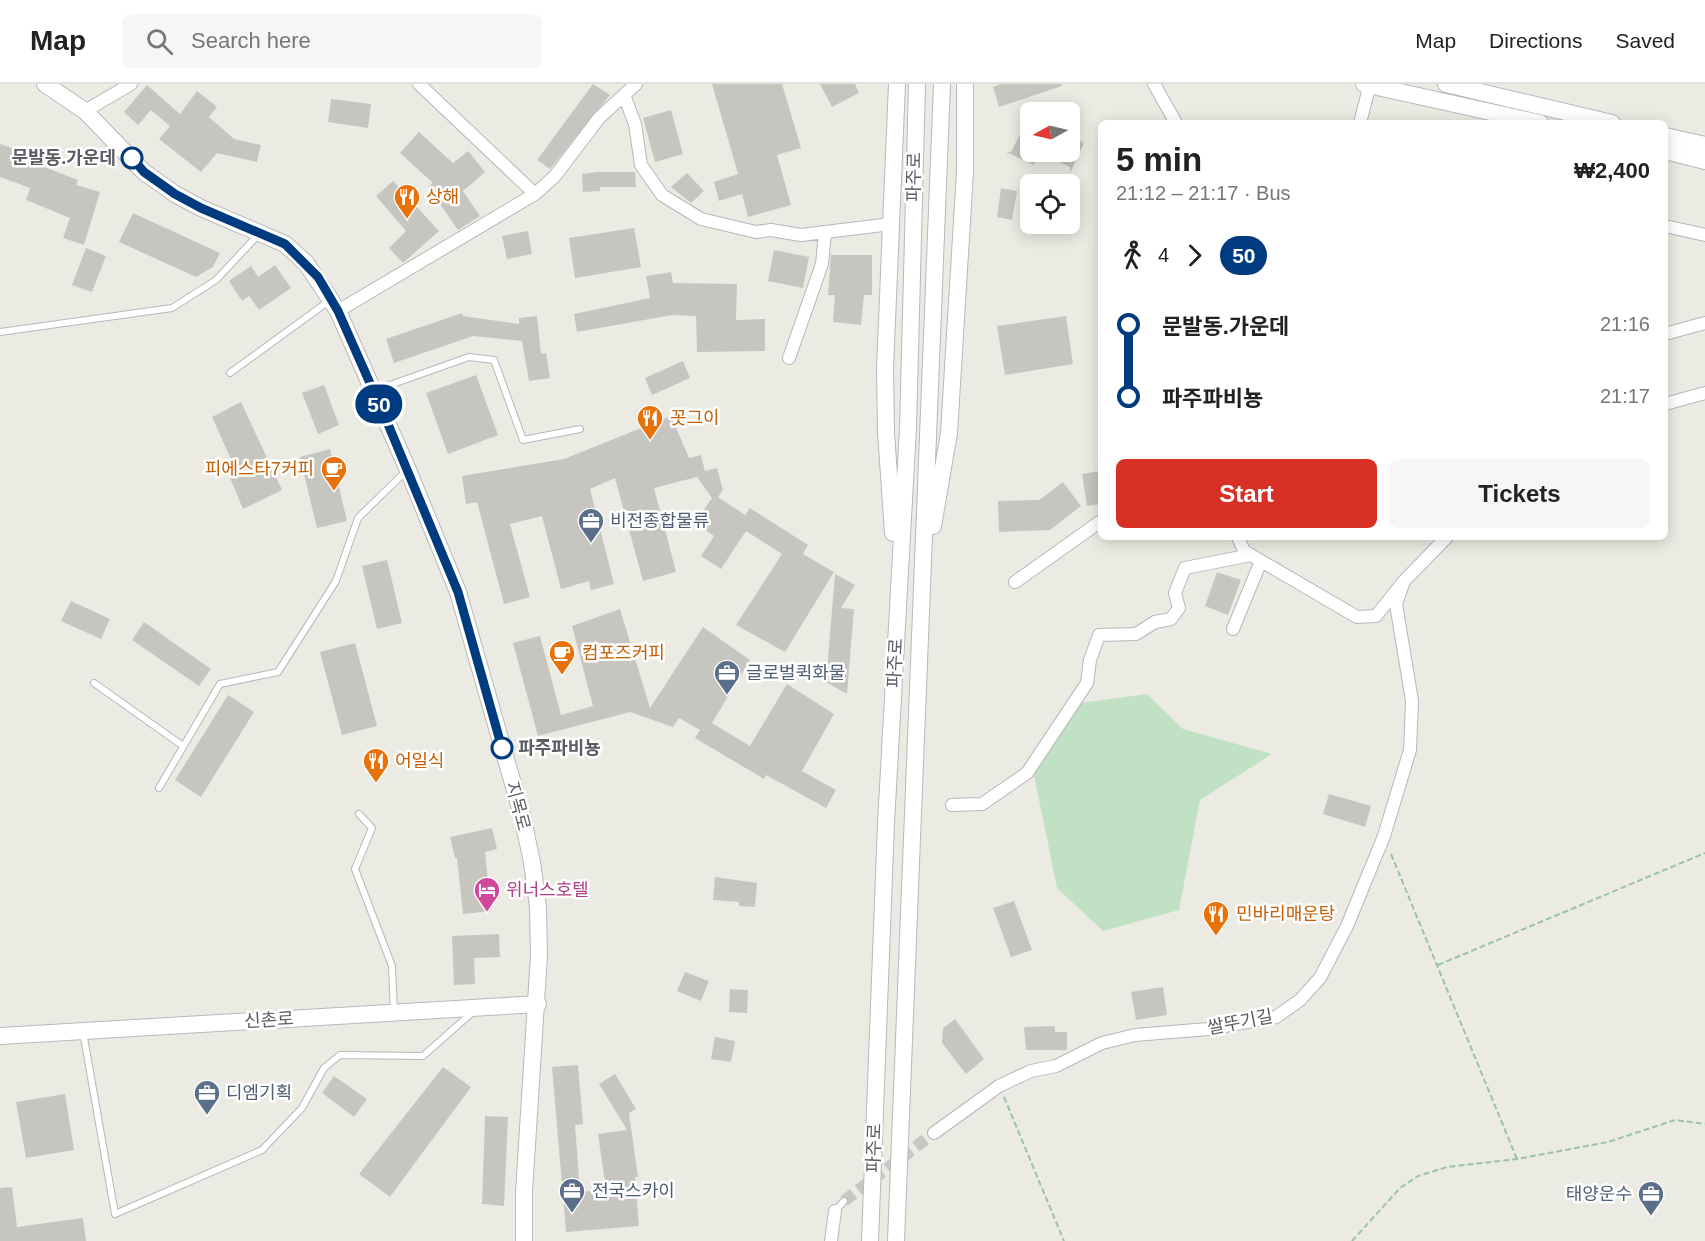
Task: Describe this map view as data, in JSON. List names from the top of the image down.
{
  "streets": {
    "main road": ["파주로", "지목로", "신촌로"],
    "street": ["쌀뚜기길"]
  },
  "crossings": [
    ["지목로", "신촌로"]
  ],
  "places": {
    "other": ["문발동.가운데", "파주파비뇽"],
    "restaurant": [
      "상해",
      "꼿그이",
      "어일식",
      "민바리매운탕"
    ],
    "cafe": ["피에스타7커피", "컴포즈커피"],
    "office": [
      "비전종합물류",
      "글로벌퀵화물",
      "디엠기획",
      "전국스카이",
      "태양운수"
    ],
    "hotel": ["위너스호텔"]
  },
  "lines": ["bus line 50"],
  "north": "left",
  "page": {
    "header": "Map",
    "search": "Search here",
    "nav": ["Map", "Directions", "Saved"],
    "on_map": "50",
    "heading": ["5 min", "21:12 – 21:17 · Bus", "₩2,400"],
    "legs": ["4", "50"],
    "list": [
      {
        "name": "문발동.가운데",
        "value": "21:16"
      },
      {
        "name": "파주파비뇽",
        "value": "21:17"
      }
    ],
    "buttons": ["Start", "Tickets"]
  }
}
